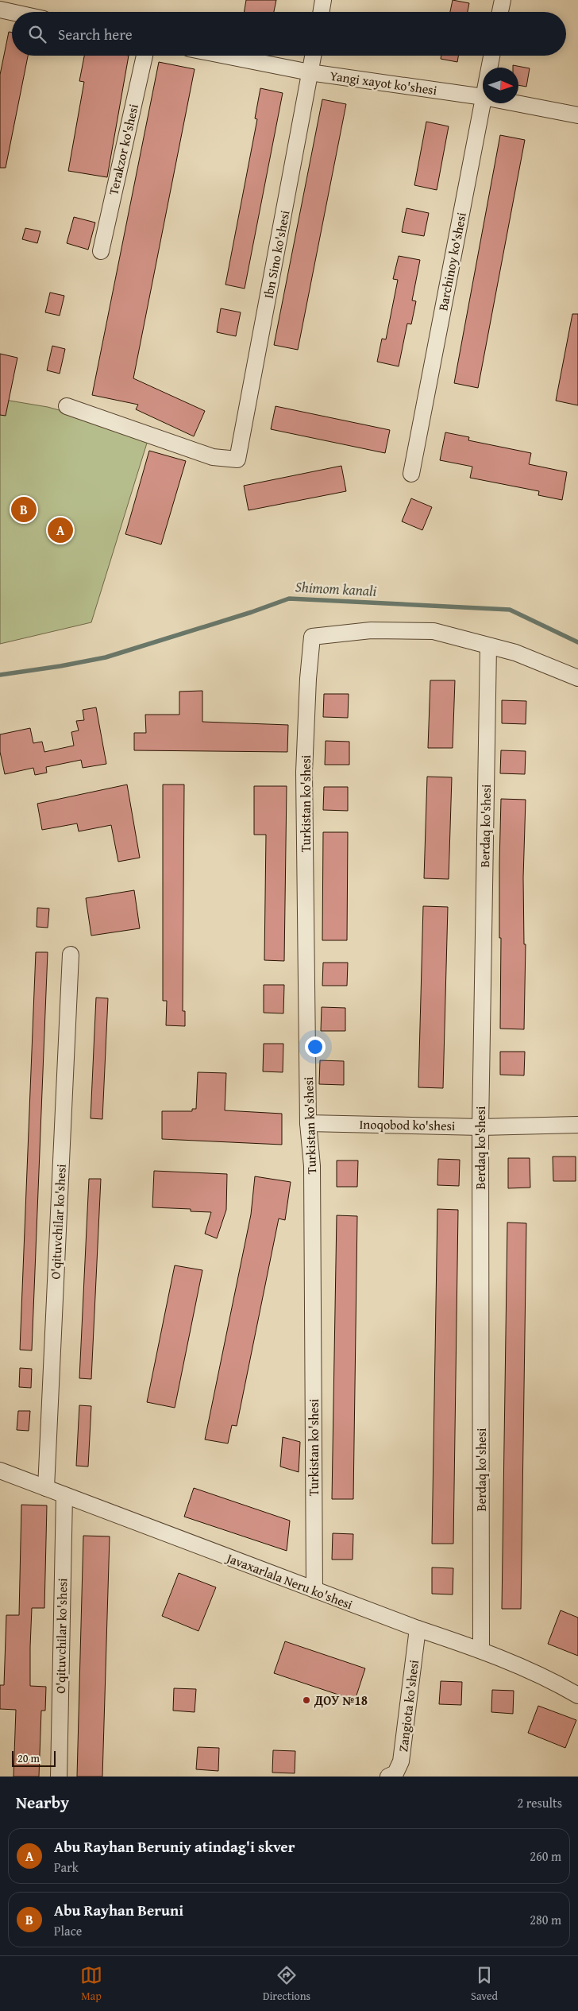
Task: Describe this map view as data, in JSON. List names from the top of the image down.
{
  "streets": {
    "street": [
      "Yangi xayot ko'shesi",
      "Terakzor ko'shesi",
      "Ibn Sino ko'shesi",
      "Barchinoy ko'shesi",
      "Turkistan ko'shesi",
      "Berdaq ko'shesi",
      "Inoqobod ko'shesi",
      "O'qituvchilar ko'shesi",
      "Javaxarlala Neru ko'shesi",
      "Zangiota ko'shesi"
    ]
  },
  "crossings": [
    ["Yangi xayot ko'shesi", "Ibn Sino ko'shesi"],
    ["Turkistan ko'shesi", "Berdaq ko'shesi"],
    ["Turkistan ko'shesi", "Inoqobod ko'shesi"],
    ["Turkistan ko'shesi", "Javaxarlala Neru ko'shesi"],
    ["Berdaq ko'shesi", "Inoqobod ko'shesi"],
    ["Berdaq ko'shesi", "Javaxarlala Neru ko'shesi"],
    ["O'qituvchilar ko'shesi", "Javaxarlala Neru ko'shesi"],
    ["Javaxarlala Neru ko'shesi", "Zangiota ko'shesi"]
  ],
  "water": ["Shimom kanali"],
  "places": ["ДОУ №18"],
  "scale_bar": "20 m",
  "north": "right",
  "page": {
    "search": "Search here",
    "pins": ["B", "A"],
    "scale": "20 m",
    "heading": ["Nearby", "2 results"],
    "list": [
      {
        "mark": "A",
        "name": "Abu Rayhan Beruniy atindag'i skver",
        "note": "Park",
        "value": "260 m"
      },
      {
        "mark": "B",
        "name": "Abu Rayhan Beruni",
        "note": "Place",
        "value": "280 m"
      }
    ],
    "nav": ["Map", "Directions", "Saved"]
  }
}
